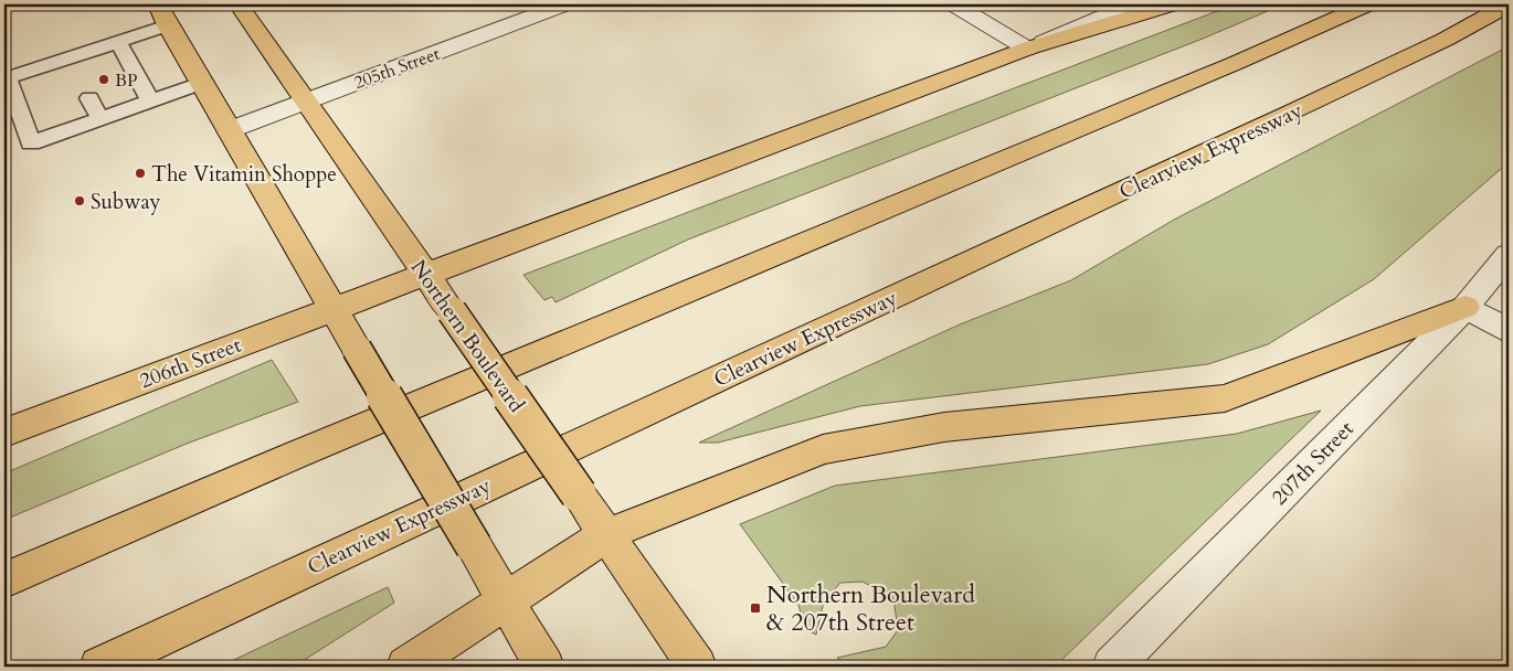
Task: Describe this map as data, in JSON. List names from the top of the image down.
{
  "streets": {
    "main road": ["Clearview Expressway", "Northern Boulevard", "206th Street"],
    "street": ["205th Street", "207th Street"]
  },
  "crossings": [
    ["205th Street", "Northern Boulevard"],
    ["Northern Boulevard", "206th Street"]
  ],
  "places": {
    "other": ["BP", "The Vitamin Shoppe", "Subway"],
    "transit": ["Northern Boulevard & 207th Street"]
  }
}
